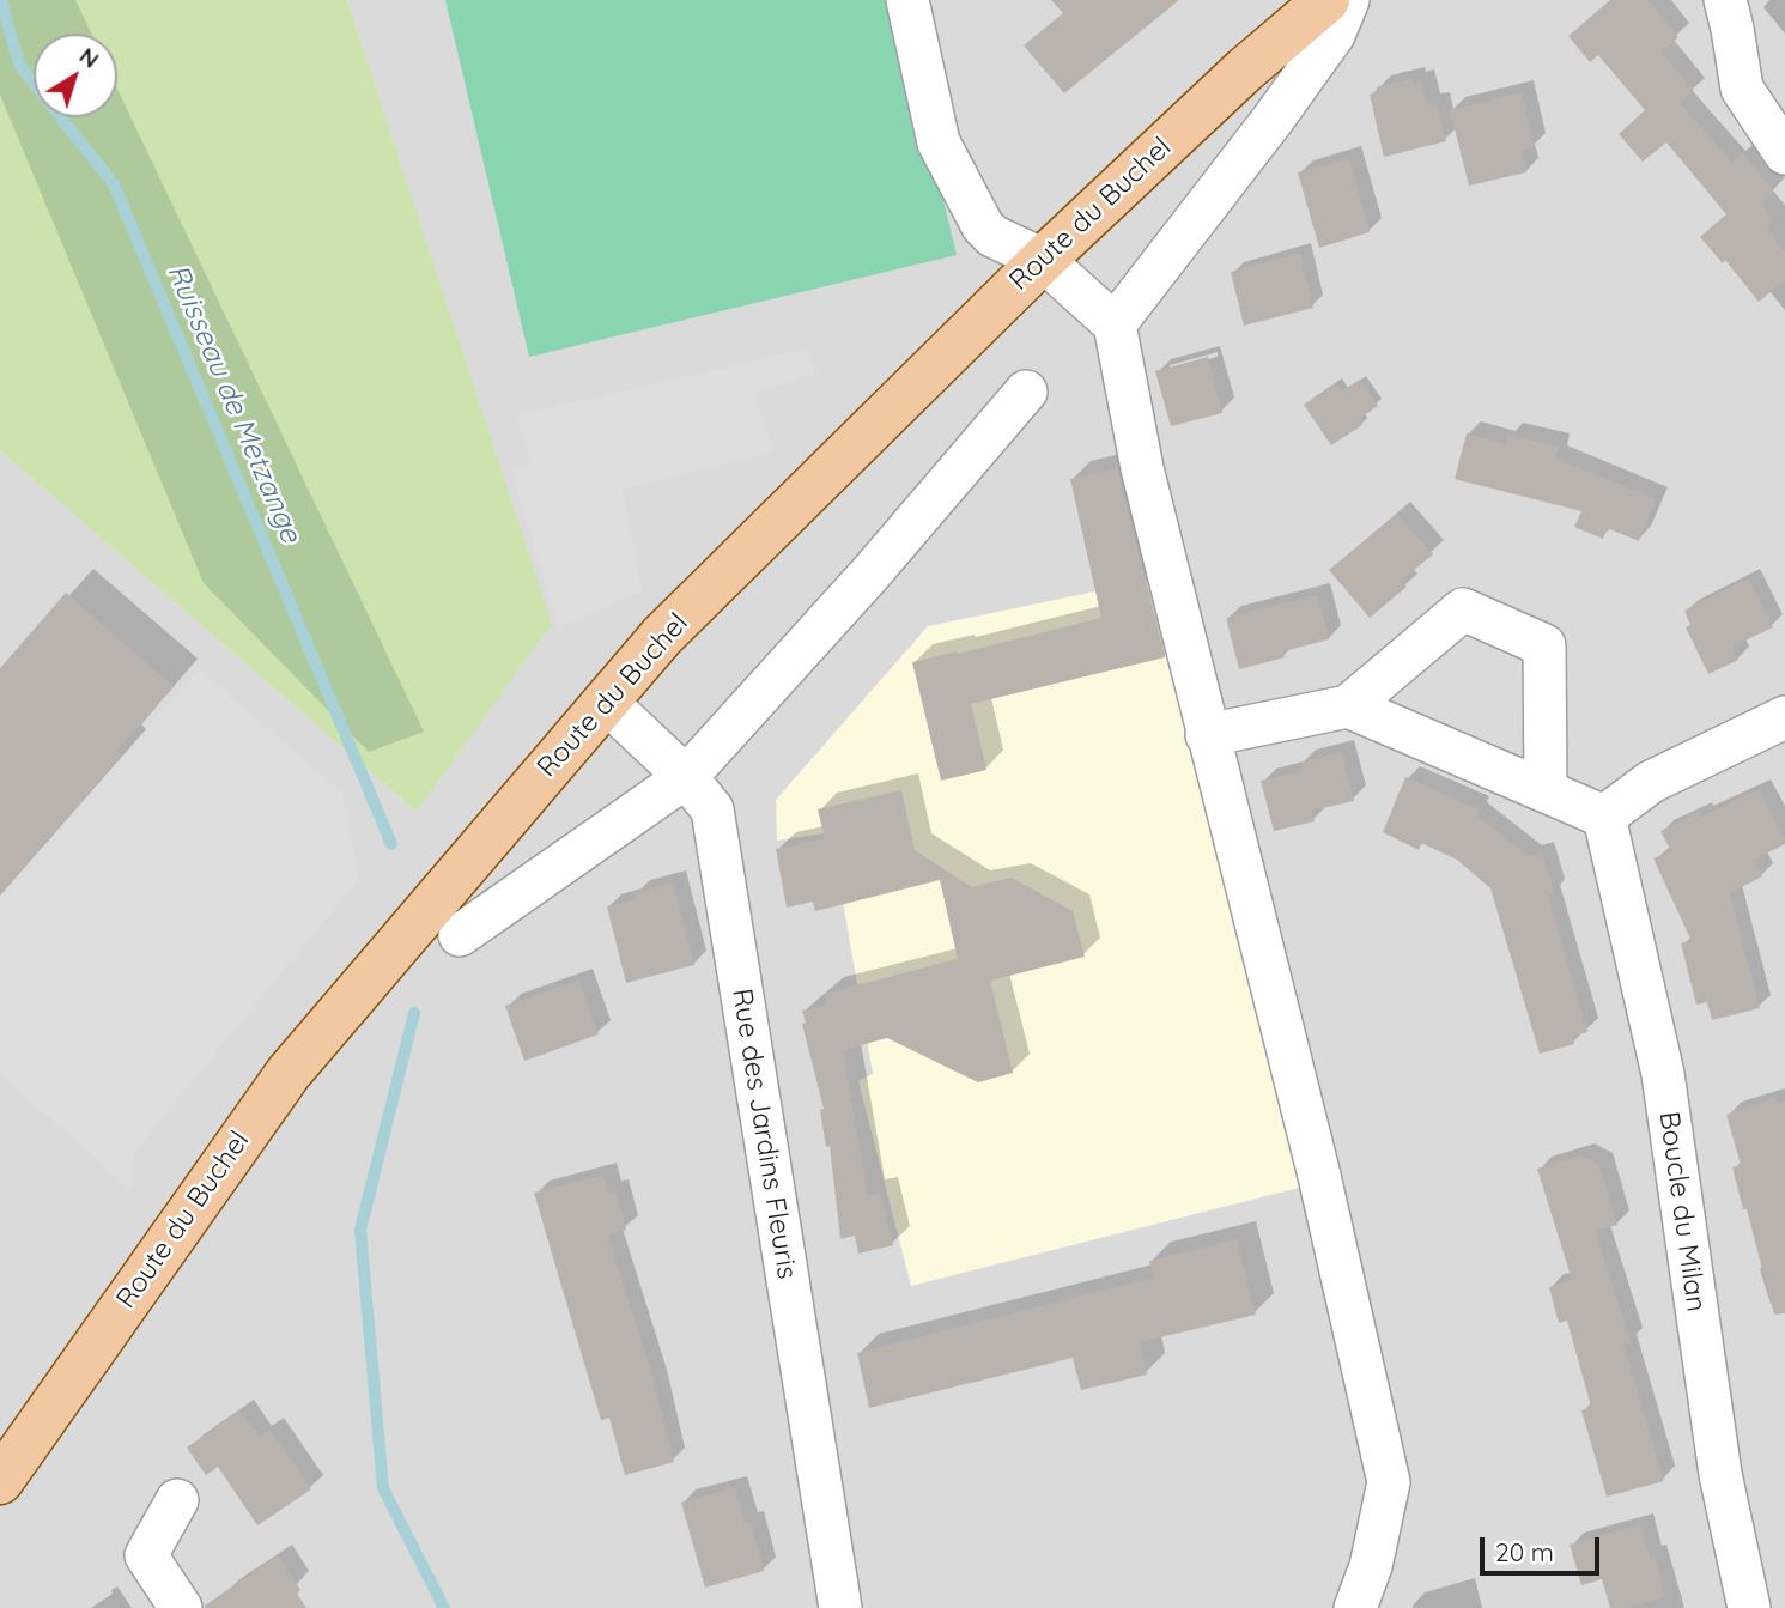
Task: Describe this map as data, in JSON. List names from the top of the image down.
{
  "streets": {
    "main road": ["Route du Buchel"],
    "street": ["Rue des Jardins Fleuris", "Boucle du Milan"]
  },
  "crossings": [
    ["Route du Buchel", "Rue des Jardins Fleuris"]
  ],
  "water": ["Ruisseau de Metzange"],
  "scale_bar": "20 m",
  "north": "top right"
}
